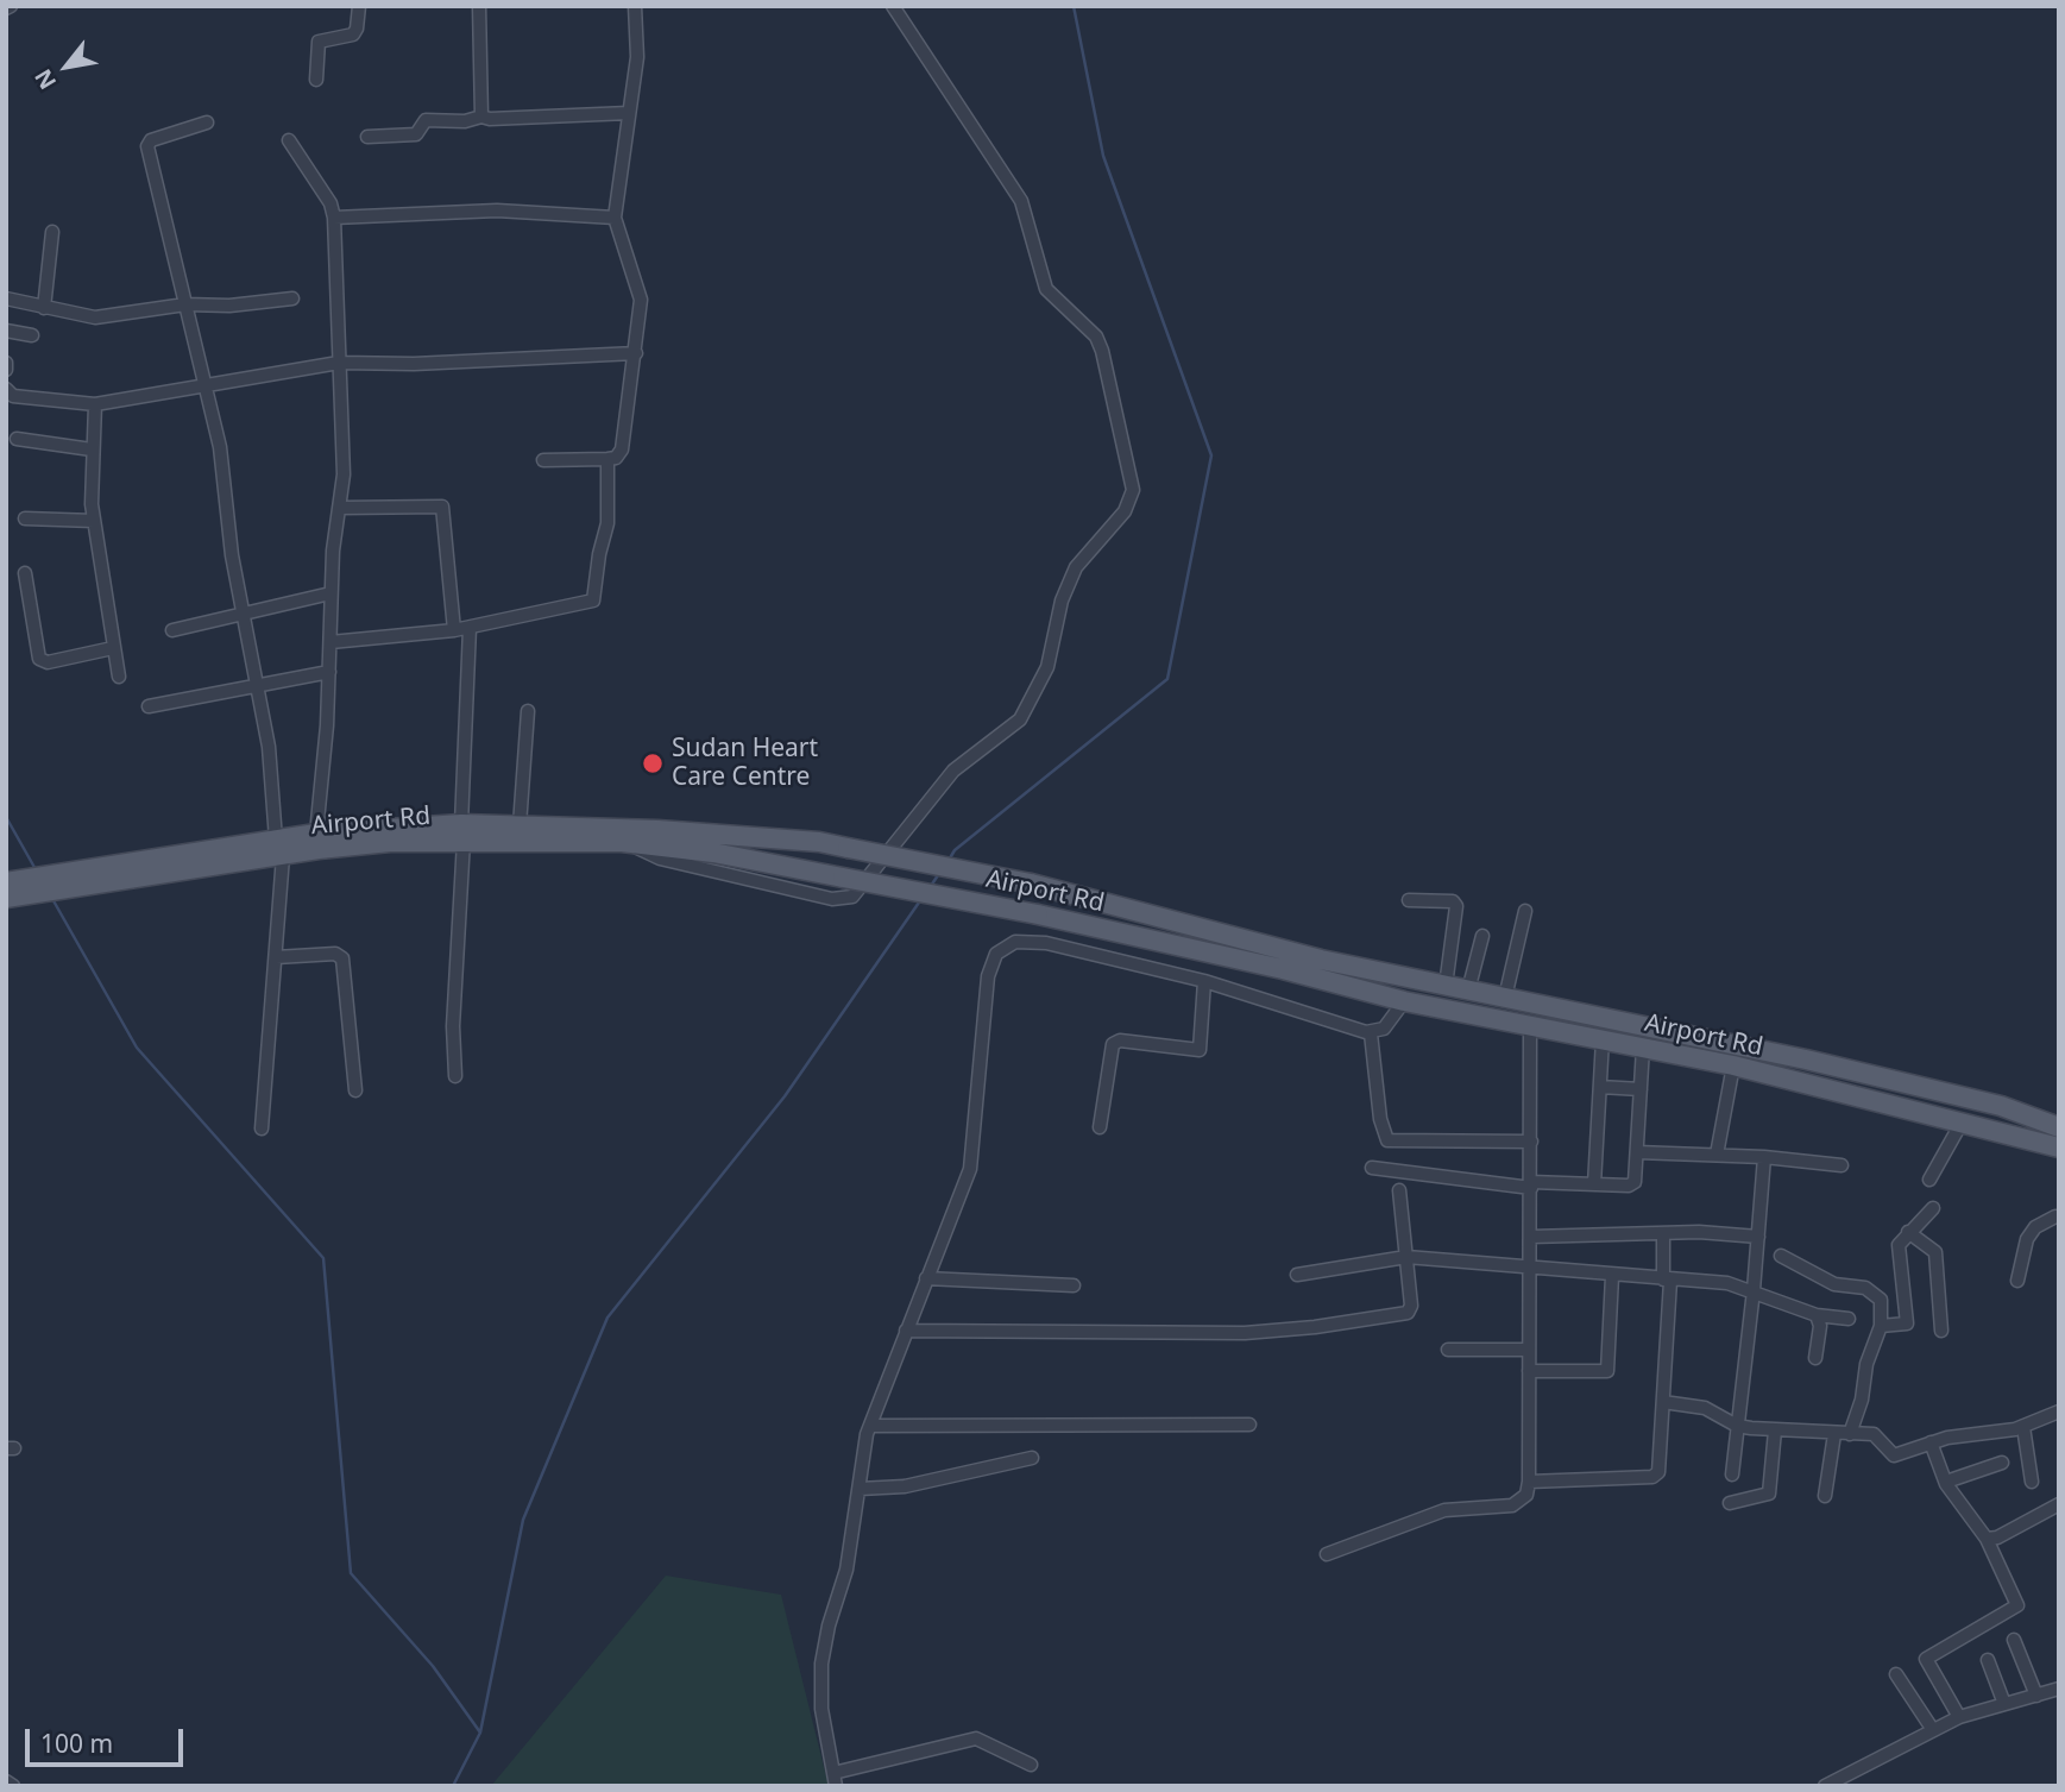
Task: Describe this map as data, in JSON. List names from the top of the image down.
{
  "streets": {
    "main road": ["Airport Rd"]
  },
  "places": ["Sudan Heart Care Centre"],
  "scale_bar": "100 m",
  "north": "bottom left"
}
